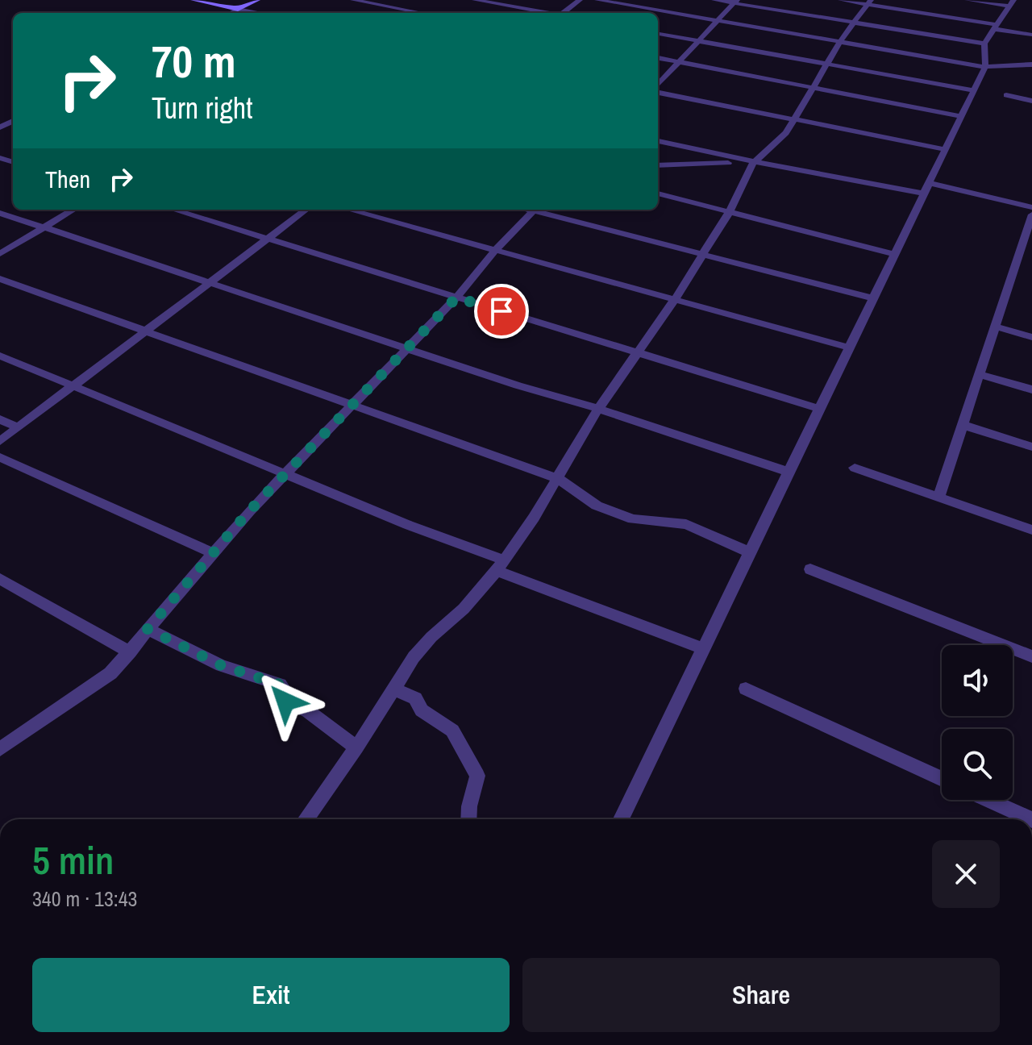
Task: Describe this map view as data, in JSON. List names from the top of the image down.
{
  "page": {
    "turn": ["70 m", "Turn right"],
    "then": "Then",
    "heading": ["5 min", "340 m · 13:43"],
    "buttons": ["Exit", "Share"]
  }
}
